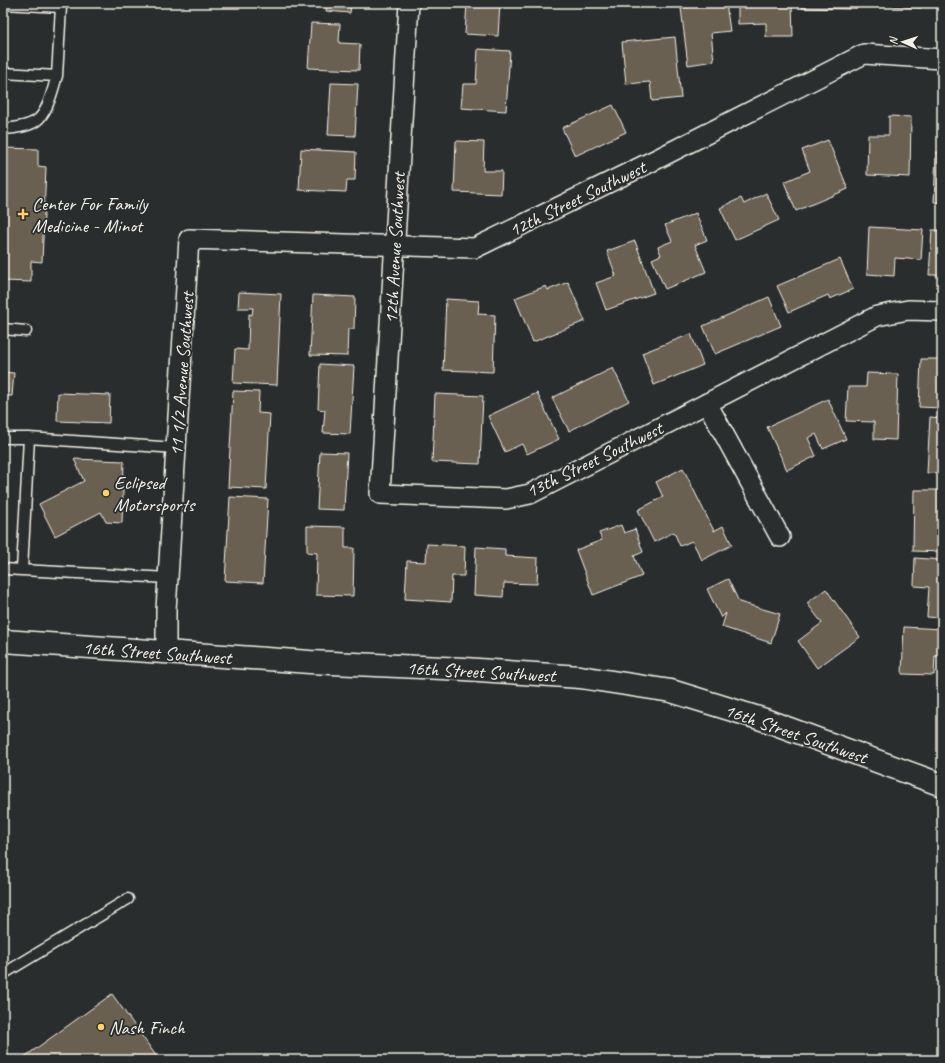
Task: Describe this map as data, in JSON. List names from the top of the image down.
{
  "streets": {
    "main road": ["16th Street Southwest"],
    "street": [
      "12th Street Southwest",
      "12th Avenue Southwest",
      "11 1/2 Avenue Southwest",
      "13th Street Southwest"
    ]
  },
  "crossings": [
    ["12th Street Southwest", "12th Avenue Southwest"],
    ["12th Street Southwest", "11 1/2 Avenue Southwest"],
    ["12th Avenue Southwest", "13th Street Southwest"],
    ["11 1/2 Avenue Southwest", "16th Street Southwest"]
  ],
  "places": {
    "health": ["Center For Family Medicine - Minot"],
    "other": ["Eclipsed Motorsports", "Nash Finch"]
  },
  "north": "left"
}
